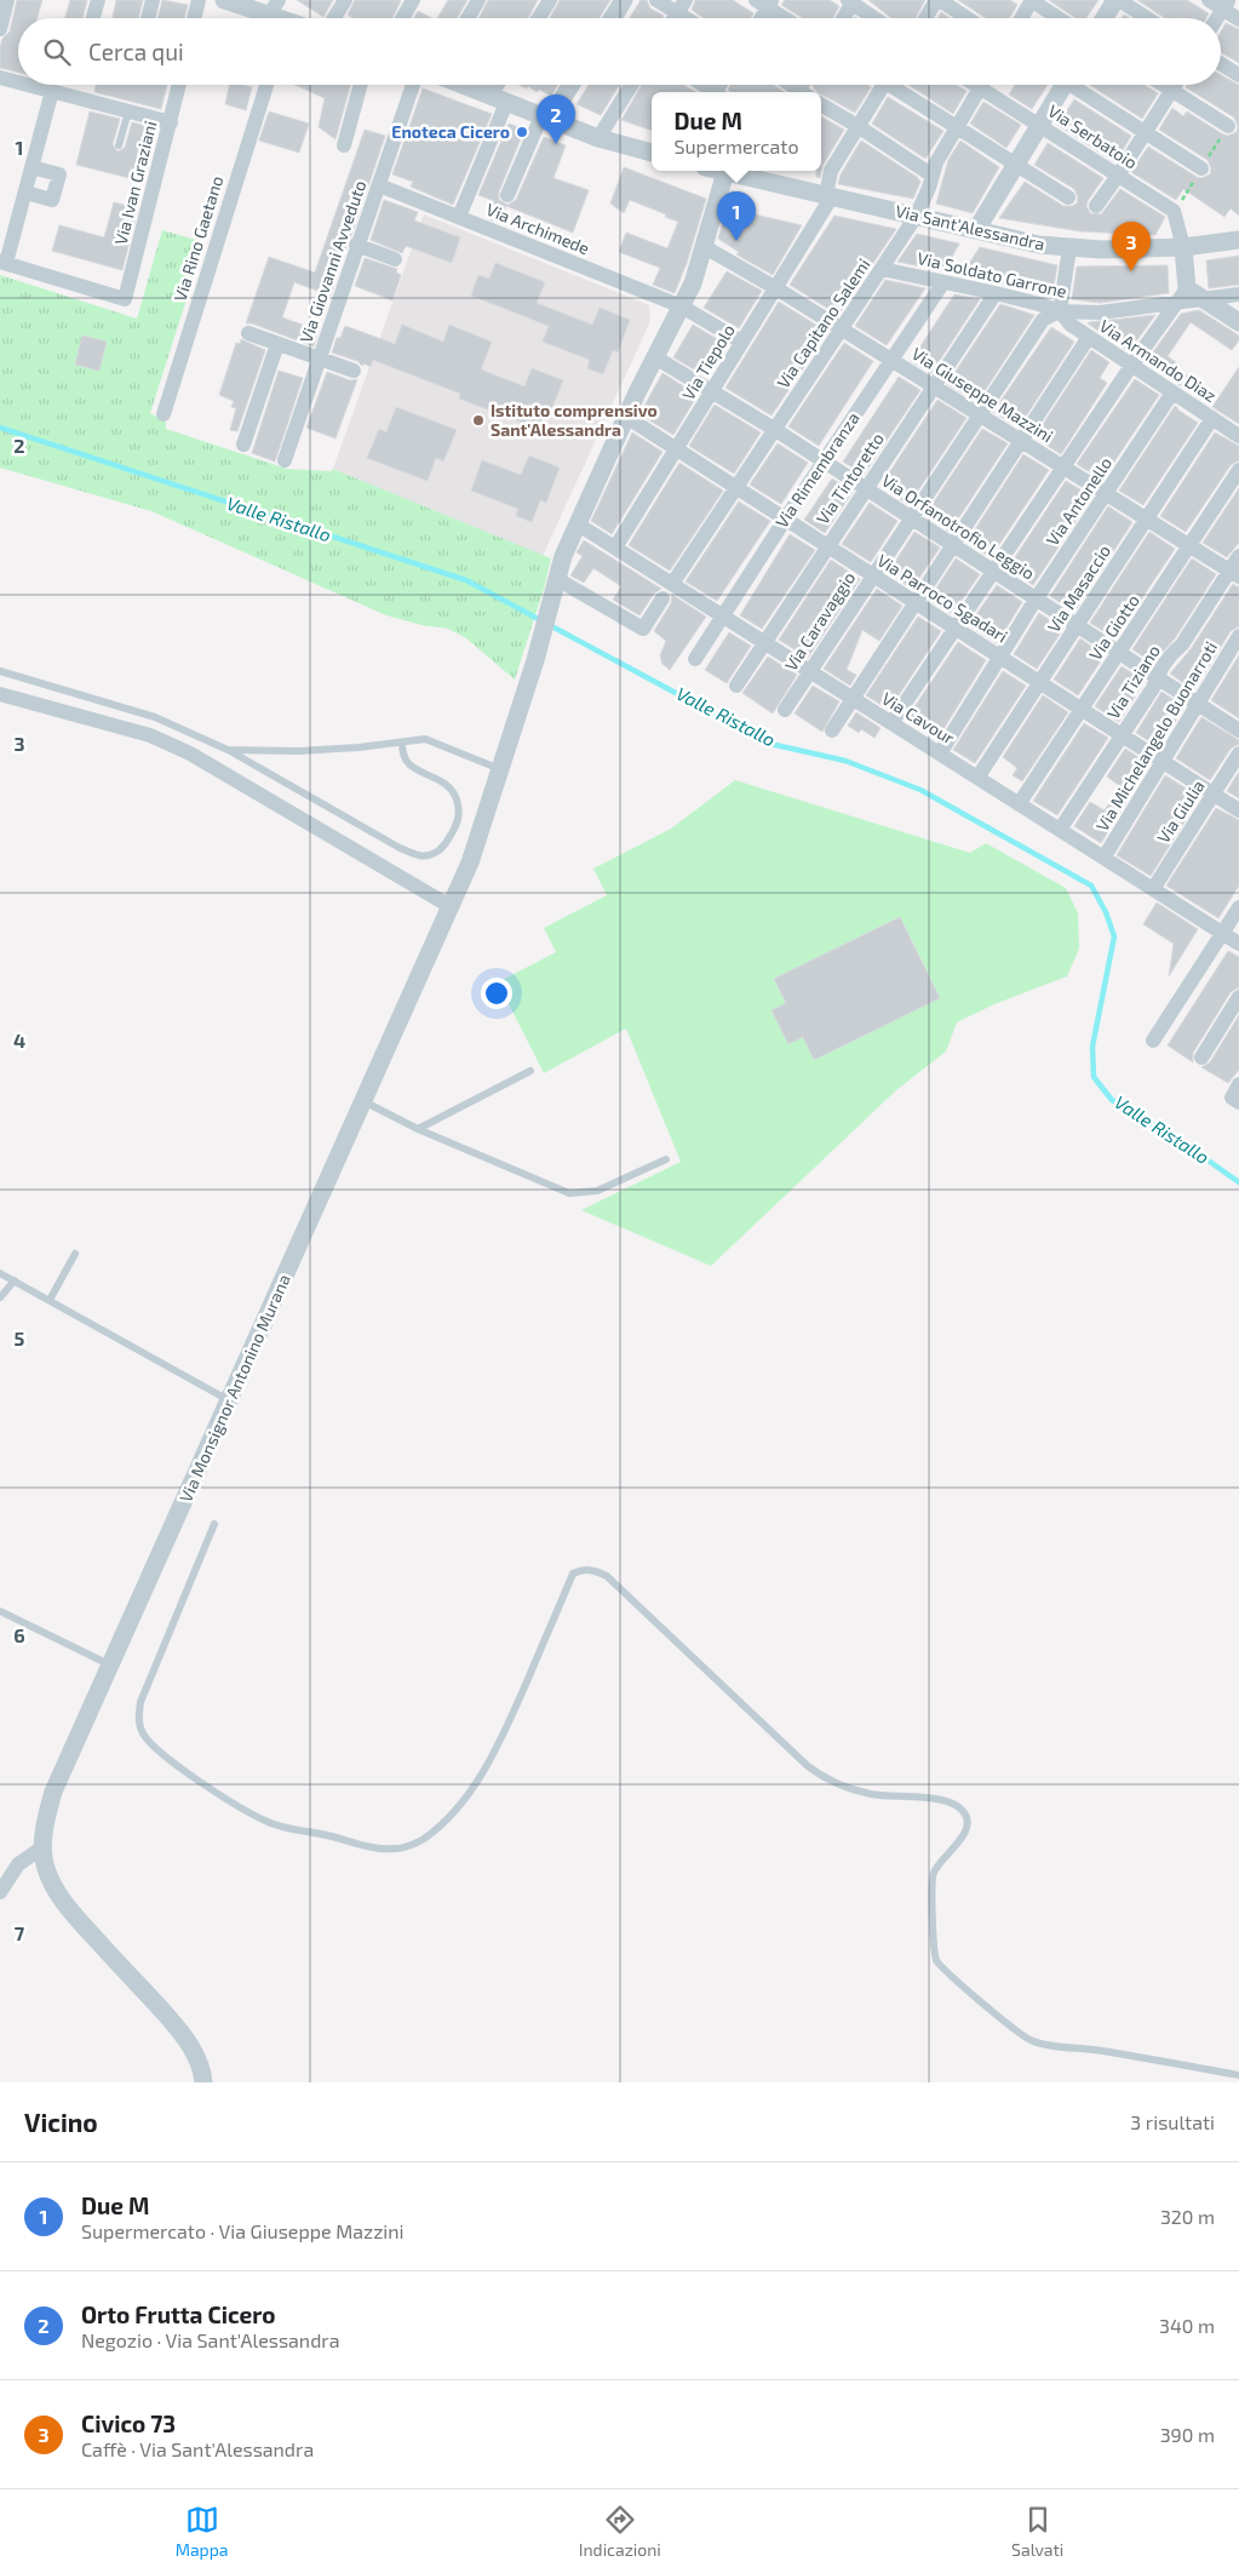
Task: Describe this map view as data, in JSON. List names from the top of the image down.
{
  "streets": {
    "street": [
      "Via Serbatoio",
      "Via Ivan Graziani",
      "Via Sant'Alessandra",
      "Via Archimede",
      "Via Rino Gaetano",
      "Via Giovanni Avveduto",
      "Via Soldato Garrone",
      "Via Capitano Salemi",
      "Via Armando Diaz",
      "Via Tiepolo",
      "Via Giuseppe Mazzini",
      "Via Rimembranza",
      "Via Tintoretto",
      "Via Antonello",
      "Via Orfanotrofio Leggio",
      "Via Masaccio",
      "Via Parroco Sgadari",
      "Via Caravaggio",
      "Via Giotto",
      "Via Tiziano",
      "Via Cavour",
      "Via Michelangelo Buonarroti",
      "Via Giulia",
      "Via Monsignor Antonino Murana"
    ]
  },
  "crossings": [
    ["Via Serbatoio", "Via Sant'Alessandra"],
    ["Via Serbatoio", "Via Capitano Salemi"],
    ["Via Sant'Alessandra", "Via Capitano Salemi"],
    ["Via Sant'Alessandra", "Via Tiepolo"],
    ["Via Archimede", "Via Giovanni Avveduto"],
    ["Via Archimede", "Via Tiepolo"],
    ["Via Soldato Garrone", "Via Capitano Salemi"],
    ["Via Soldato Garrone", "Via Armando Diaz"],
    ["Via Soldato Garrone", "Via Rimembranza"],
    ["Via Soldato Garrone", "Via Tintoretto"],
    ["Via Soldato Garrone", "Via Caravaggio"],
    ["Via Capitano Salemi", "Via Giuseppe Mazzini"],
    ["Via Capitano Salemi", "Via Orfanotrofio Leggio"],
    ["Via Capitano Salemi", "Via Parroco Sgadari"],
    ["Via Capitano Salemi", "Via Cavour"],
    ["Via Armando Diaz", "Via Antonello"],
    ["Via Armando Diaz", "Via Masaccio"],
    ["Via Armando Diaz", "Via Caravaggio"],
    ["Via Tiepolo", "Via Giuseppe Mazzini"],
    ["Via Tiepolo", "Via Orfanotrofio Leggio"],
    ["Via Tiepolo", "Via Parroco Sgadari"],
    ["Via Tiepolo", "Via Cavour"],
    ["Via Giuseppe Mazzini", "Via Rimembranza"],
    ["Via Giuseppe Mazzini", "Via Tintoretto"],
    ["Via Giuseppe Mazzini", "Via Antonello"],
    ["Via Giuseppe Mazzini", "Via Masaccio"],
    ["Via Giuseppe Mazzini", "Via Caravaggio"],
    ["Via Giuseppe Mazzini", "Via Giotto"],
    ["Via Giuseppe Mazzini", "Via Tiziano"],
    ["Via Rimembranza", "Via Orfanotrofio Leggio"],
    ["Via Rimembranza", "Via Parroco Sgadari"],
    ["Via Rimembranza", "Via Cavour"],
    ["Via Tintoretto", "Via Orfanotrofio Leggio"],
    ["Via Tintoretto", "Via Parroco Sgadari"],
    ["Via Tintoretto", "Via Cavour"],
    ["Via Antonello", "Via Orfanotrofio Leggio"],
    ["Via Antonello", "Via Parroco Sgadari"],
    ["Via Antonello", "Via Cavour"],
    ["Via Orfanotrofio Leggio", "Via Masaccio"],
    ["Via Orfanotrofio Leggio", "Via Caravaggio"],
    ["Via Orfanotrofio Leggio", "Via Giotto"],
    ["Via Orfanotrofio Leggio", "Via Tiziano"],
    ["Via Orfanotrofio Leggio", "Via Michelangelo Buonarroti"],
    ["Via Masaccio", "Via Parroco Sgadari"],
    ["Via Masaccio", "Via Cavour"],
    ["Via Parroco Sgadari", "Via Caravaggio"],
    ["Via Parroco Sgadari", "Via Giotto"],
    ["Via Parroco Sgadari", "Via Tiziano"],
    ["Via Parroco Sgadari", "Via Michelangelo Buonarroti"],
    ["Via Parroco Sgadari", "Via Giulia"],
    ["Via Caravaggio", "Via Cavour"],
    ["Via Giotto", "Via Cavour"],
    ["Via Tiziano", "Via Cavour"],
    ["Via Cavour", "Via Michelangelo Buonarroti"],
    ["Via Cavour", "Via Giulia"]
  ],
  "water": ["Valle Ristallo"],
  "places": ["Enoteca Cicero", "Istituto comprensivo Sant'Alessandra"],
  "page": {
    "search": "Cerca qui",
    "popup": ["Due M", "Supermercato"],
    "pins": ["2", "1", "3"],
    "heading": ["Vicino", "3 risultati"],
    "list": [
      {
        "mark": "1",
        "name": "Due M",
        "note": "Supermercato · Via Giuseppe Mazzini",
        "value": "320 m"
      },
      {
        "mark": "2",
        "name": "Orto Frutta Cicero",
        "note": "Negozio · Via Sant'Alessandra",
        "value": "340 m"
      },
      {
        "mark": "3",
        "name": "Civico 73",
        "note": "Caffè · Via Sant'Alessandra",
        "value": "390 m"
      }
    ],
    "nav": ["Mappa", "Indicazioni", "Salvati"]
  },
  "grid": {
    "rows": [
      "1",
      "2",
      "3",
      "4",
      "5",
      "6",
      "7"
    ]
  }
}
